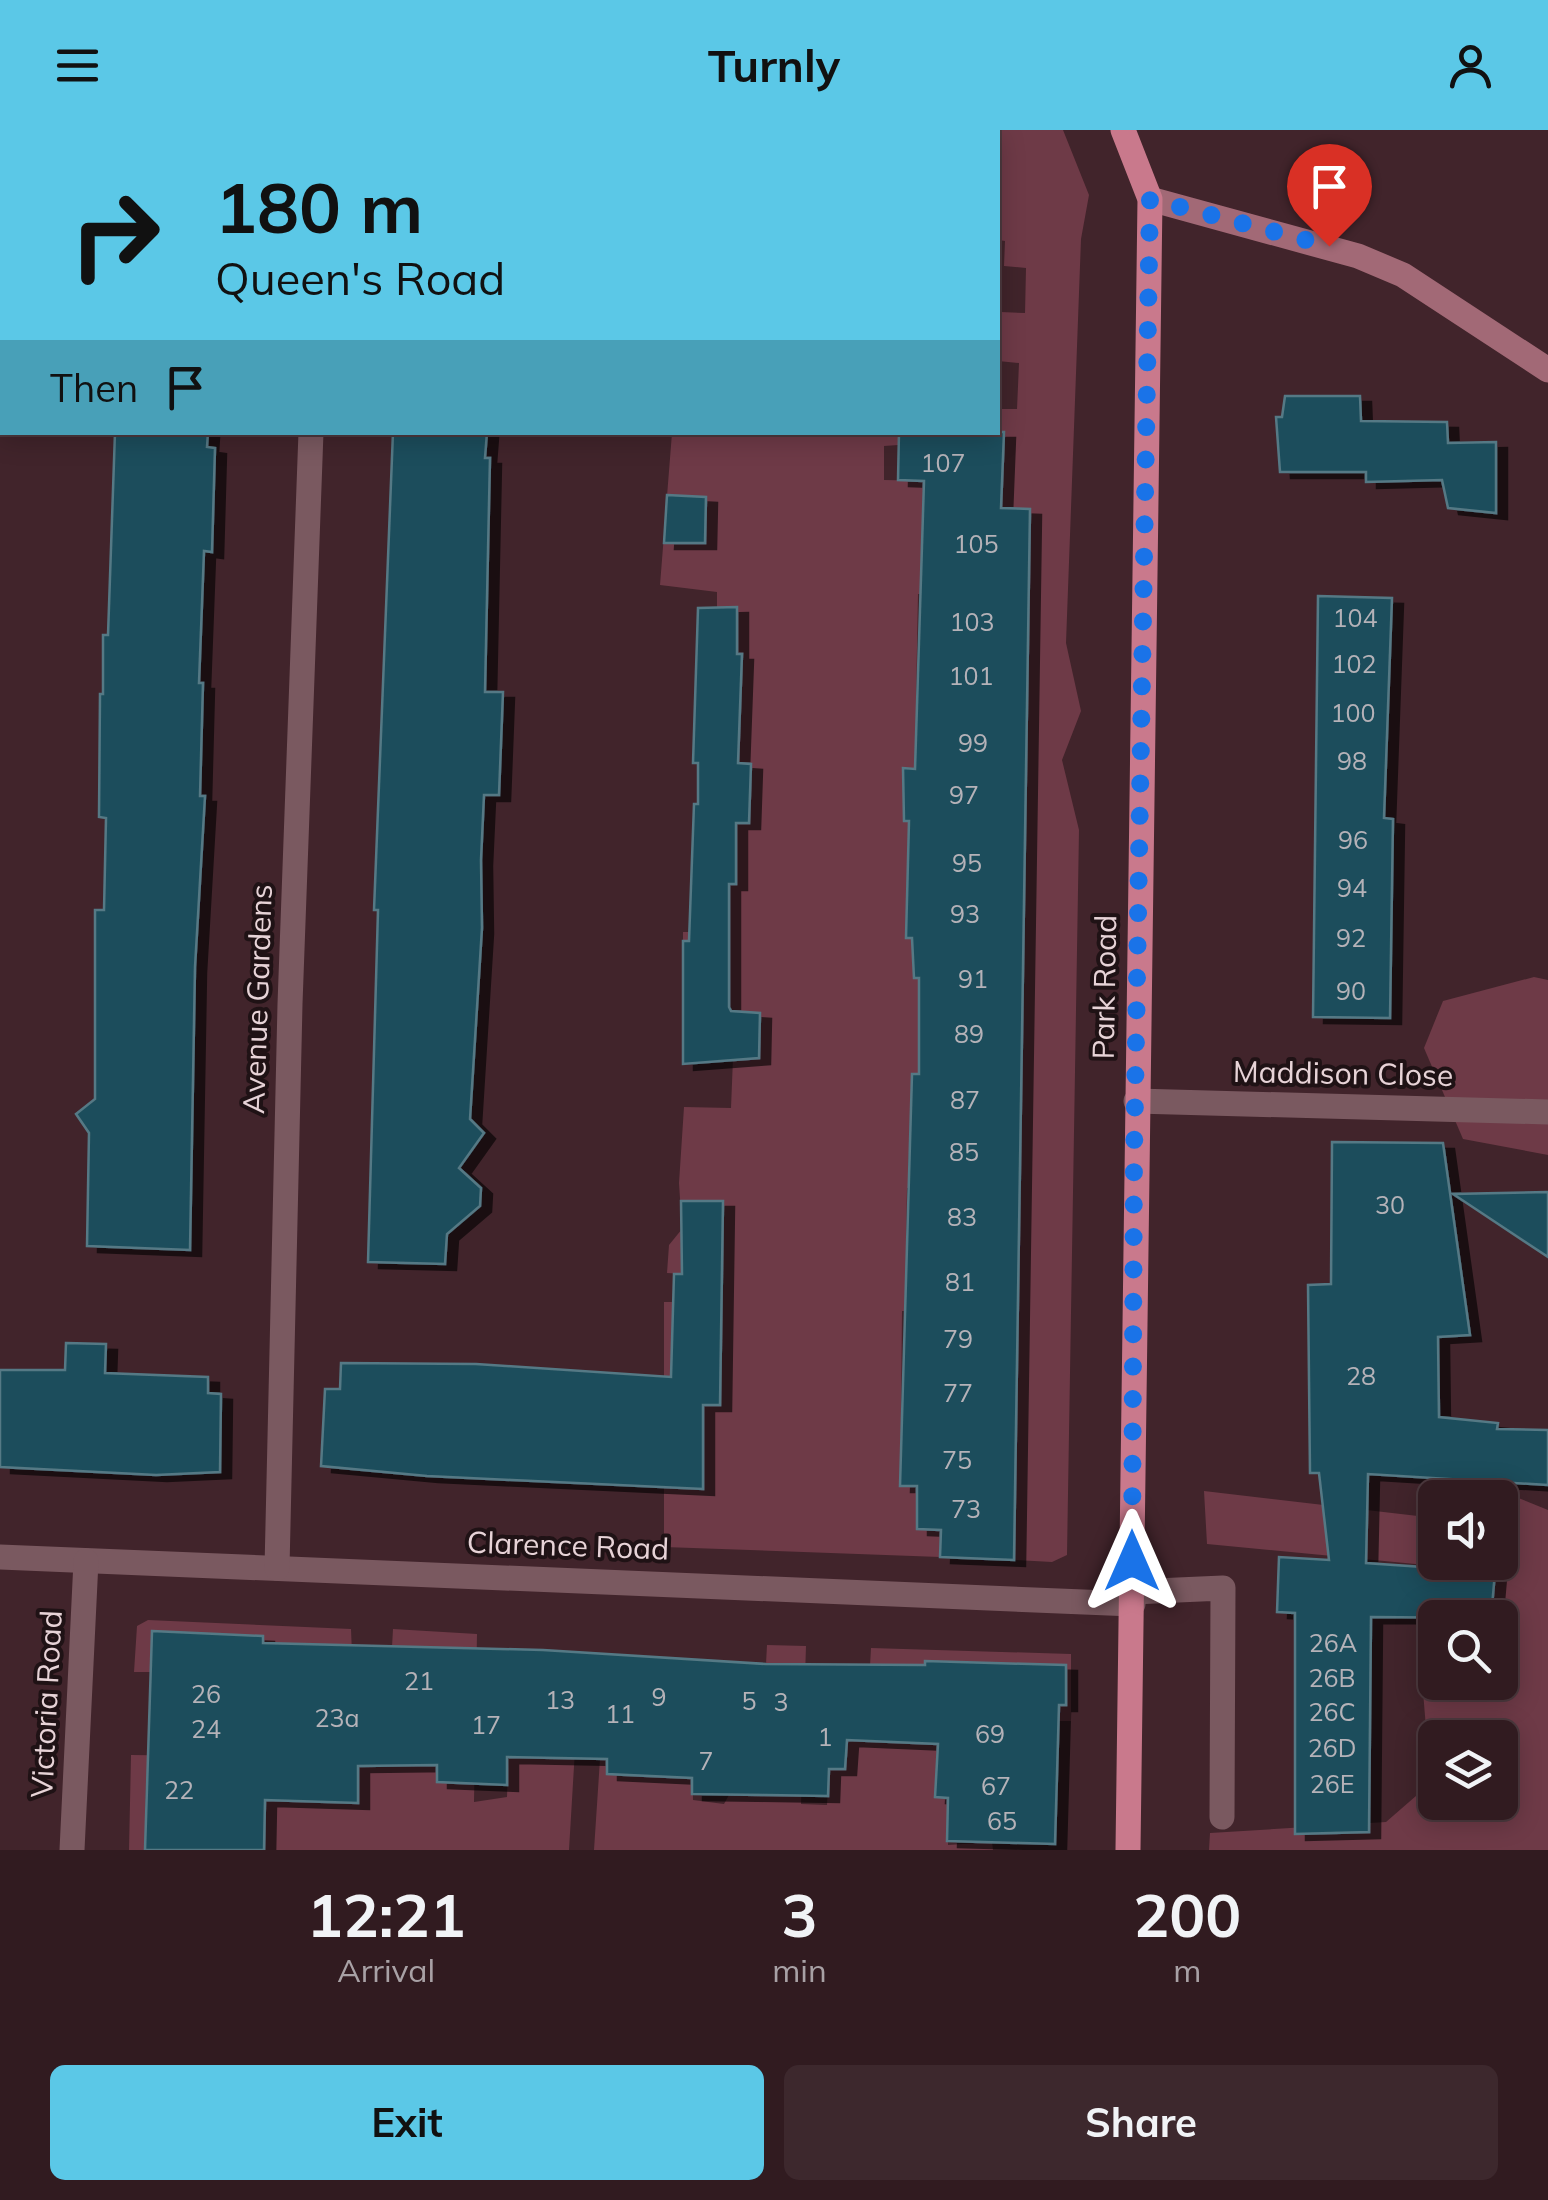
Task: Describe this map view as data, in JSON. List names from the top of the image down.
{
  "streets": {
    "main road": ["Park Road"],
    "street": [
      "Avenue Gardens",
      "Maddison Close",
      "Clarence Road",
      "Victoria Road"
    ]
  },
  "crossings": [
    ["Park Road", "Maddison Close"],
    ["Park Road", "Clarence Road"],
    ["Avenue Gardens", "Clarence Road"],
    ["Clarence Road", "Victoria Road"]
  ],
  "house_numbers": [
    "107",
    "105",
    "104",
    "103",
    "102",
    "101",
    "100",
    "99",
    "98",
    "97",
    "96",
    "95",
    "94",
    "93",
    "92",
    "91",
    "90",
    "89",
    "87",
    "85",
    "30",
    "83",
    "81",
    "79",
    "28",
    "77",
    "75",
    "73",
    "26A",
    "26B",
    "21",
    "26",
    "9",
    "13",
    "5",
    "3",
    "26C",
    "11",
    "23a",
    "17",
    "24",
    "69",
    "1",
    "26D",
    "7",
    "26E",
    "67",
    "22",
    "65"
  ],
  "page": {
    "header": "Turnly",
    "turn": ["180 m", "Queen's Road"],
    "then": "Then",
    "eta": [
      "12:21",
      "Arrival",
      "3",
      "min",
      "200",
      "m"
    ],
    "buttons": ["Exit", "Share"]
  }
}
